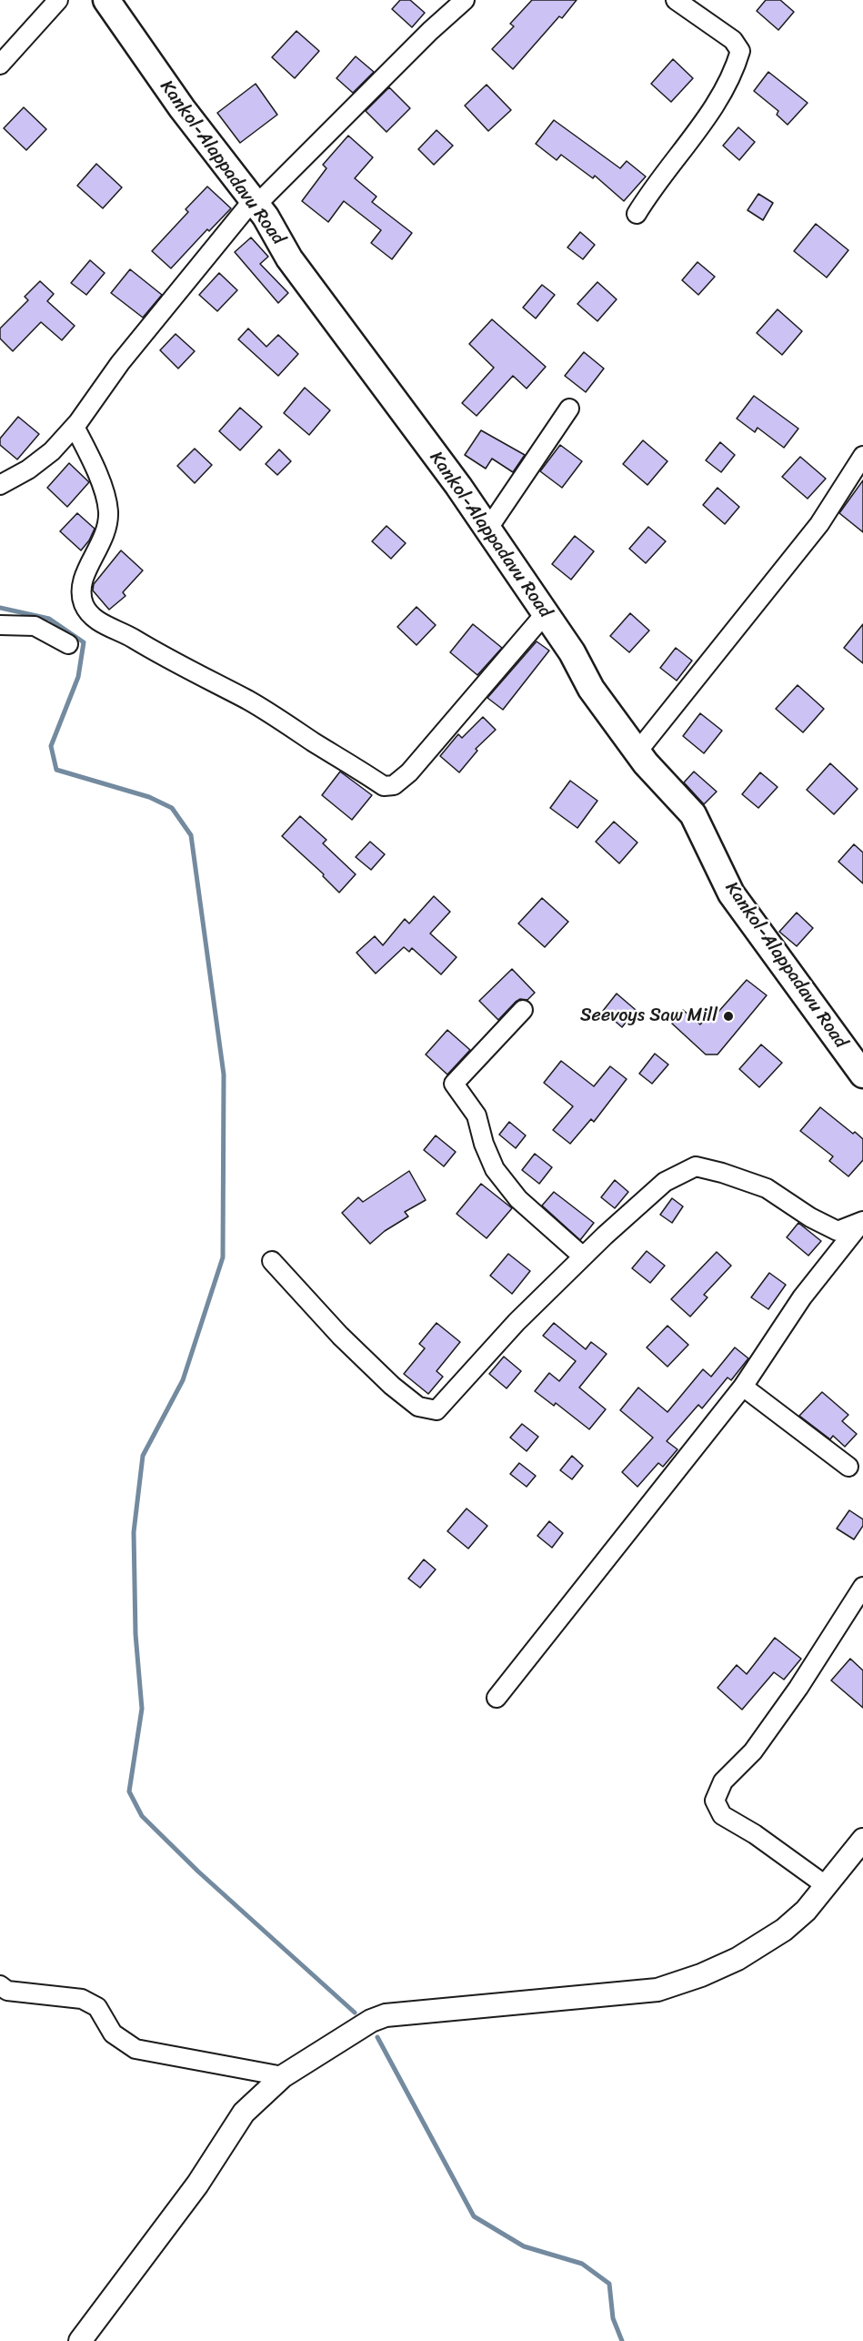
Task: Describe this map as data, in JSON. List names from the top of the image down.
{
  "streets": {
    "main road": ["Kankol-Alappadavu Road"]
  },
  "places": ["Seevoys Saw Mill"]
}
